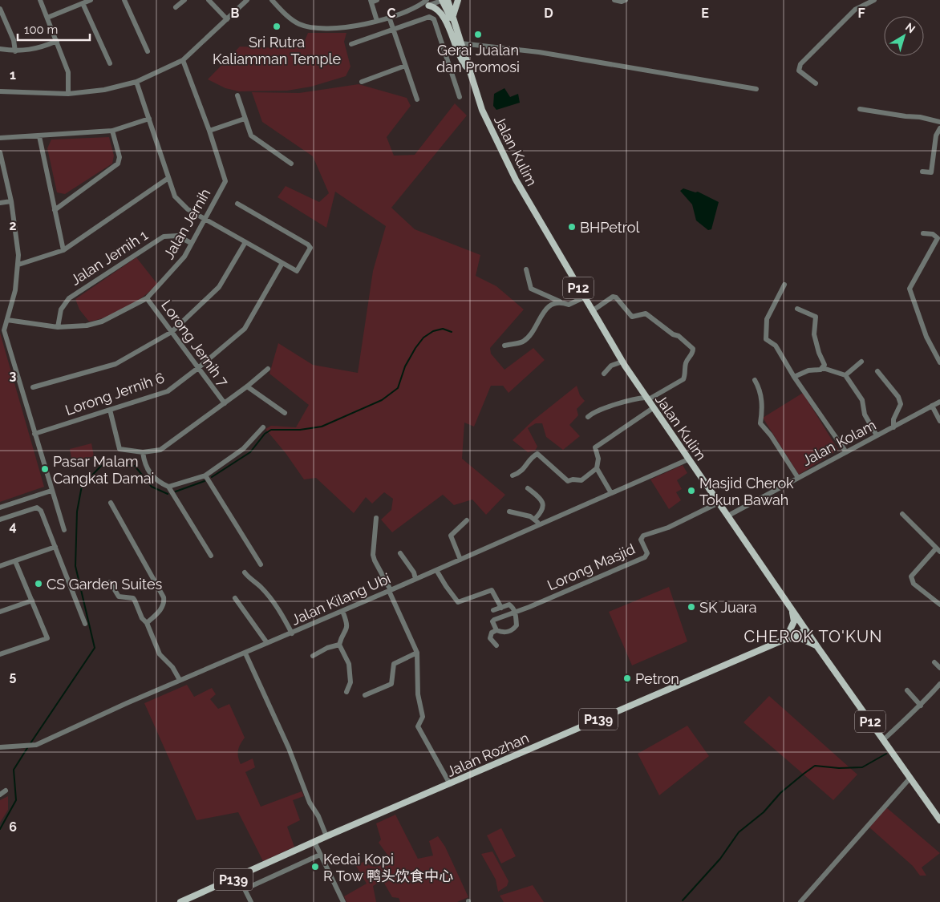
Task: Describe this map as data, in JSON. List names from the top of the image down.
{
  "streets": {
    "main road": [
      "Jalan Kulim",
      "P12",
      "P139",
      "Jalan Rozhan"
    ],
    "street": [
      "Jalan Jernih",
      "Jalan Jernih 1",
      "Lorong Jernih 7",
      "Lorong Jernih 6",
      "Jalan Kolam",
      "Lorong Masjid",
      "Jalan Kilang Ubi"
    ]
  },
  "crossings": [
    ["Jalan Kulim", "Jalan Kolam"],
    ["Jalan Kulim", "Lorong Masjid"],
    ["Jalan Kulim", "Jalan Kilang Ubi"],
    ["Jalan Kulim", "Jalan Rozhan"],
    ["Jalan Jernih", "Jalan Jernih 1"],
    ["Jalan Jernih", "Lorong Jernih 7"],
    ["Lorong Jernih 7", "Lorong Jernih 6"]
  ],
  "districts": ["CHEROK TO'KUN"],
  "places": [
    "Sri Rutra Kaliamman Temple",
    "Gerai Jualan dan Promosi",
    "BHPetrol",
    "Pasar Malam Cangkat Damai",
    "Masjid Cherok Tokun Bawah",
    "CS Garden Suites",
    "SK Juara",
    "Petron",
    "Kedai Kopi R Tow 鸭头饮食中心"
  ],
  "scale_bar": "100 m",
  "north": "top right",
  "grid": {
    "columns": [
      "B",
      "C",
      "D",
      "E",
      "F"
    ],
    "rows": [
      "1",
      "2",
      "3",
      "4",
      "5",
      "6"
    ]
  }
}
